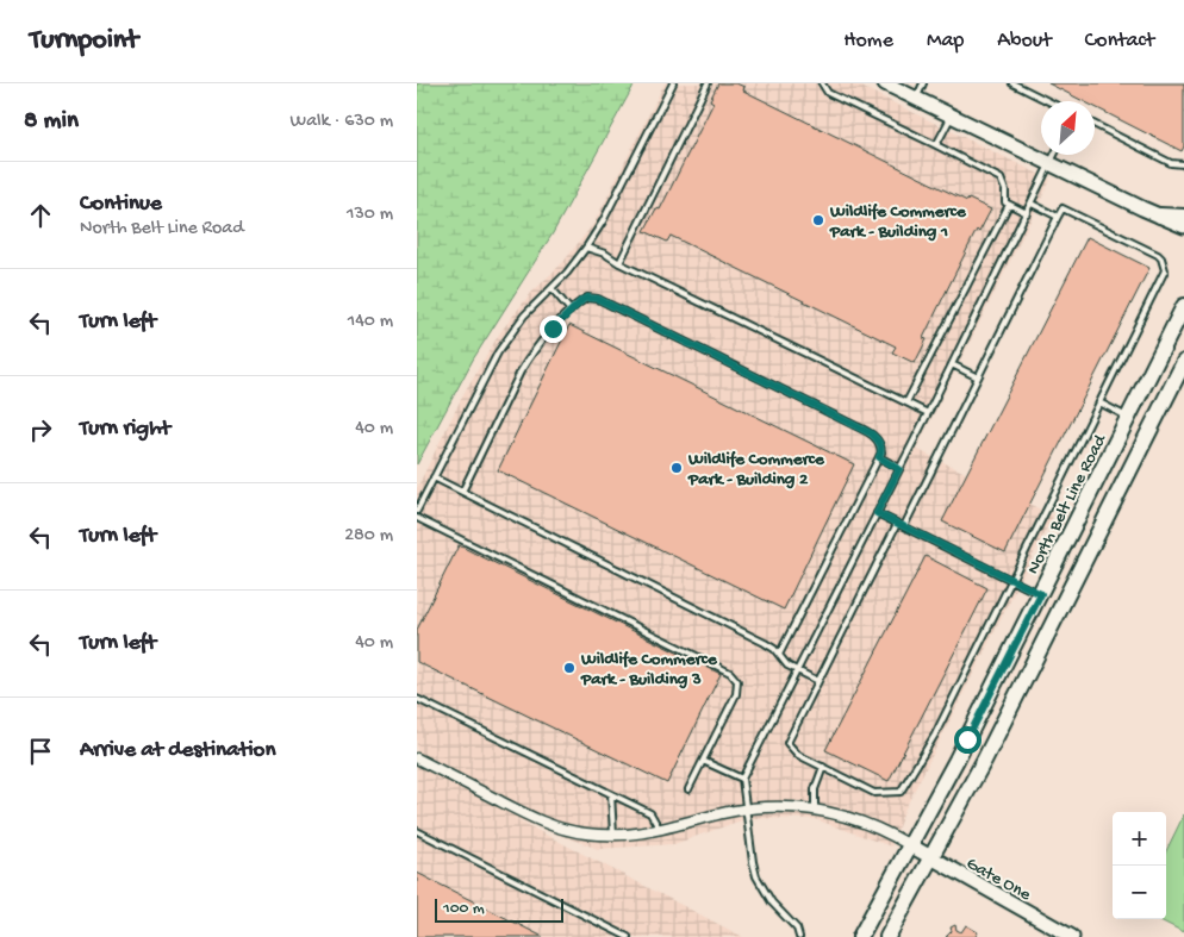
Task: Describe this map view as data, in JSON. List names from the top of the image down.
{
  "streets": {
    "main road": ["North Belt Line Road"],
    "street": ["Gate One"]
  },
  "crossings": [
    ["North Belt Line Road", "Gate One"]
  ],
  "places": ["Wildlife Commerce Park - Building 1", "Wildlife Commerce Park - Building 2", "Wildlife Commerce Park - Building 3"],
  "scale_bar": "100 m",
  "north": "top right",
  "page": {
    "header": "Turnpoint",
    "nav": [
      "Home",
      "Map",
      "About",
      "Contact"
    ],
    "heading": ["8 min", "Walk · 630 m"],
    "list": [
      ["Continue", "North Belt Line Road", "130 m"],
      ["Turn left", "140 m"],
      ["Turn right", "40 m"],
      ["Turn left", "280 m"],
      ["Turn left", "40 m"],
      "Arrive at destination"
    ],
    "map_buttons": ["+", "−"],
    "scale": "100 m"
  }
}
